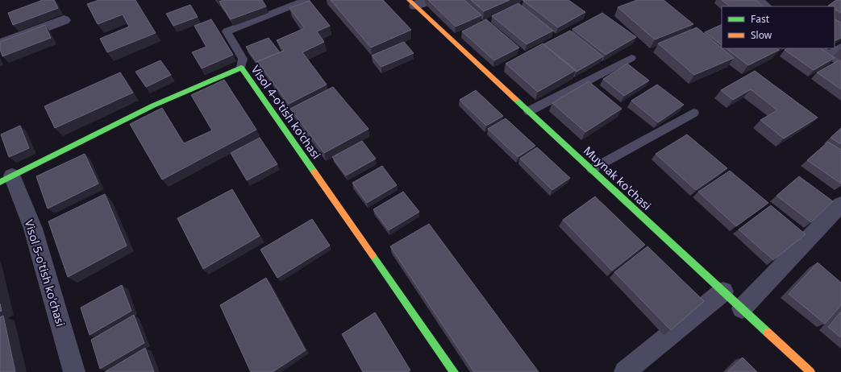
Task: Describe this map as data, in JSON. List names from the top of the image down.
{
  "streets": {
    "street": ["Visol 4-o'tish ko'chasi", "Muynak ko'chasi", "Visol 5-o'tish ko'chasi"]
  },
  "crossings": [
    ["Visol 4-o'tish ko'chasi", "Visol 5-o'tish ko'chasi"]
  ],
  "legend": ["Fast", "Slow"]
}
